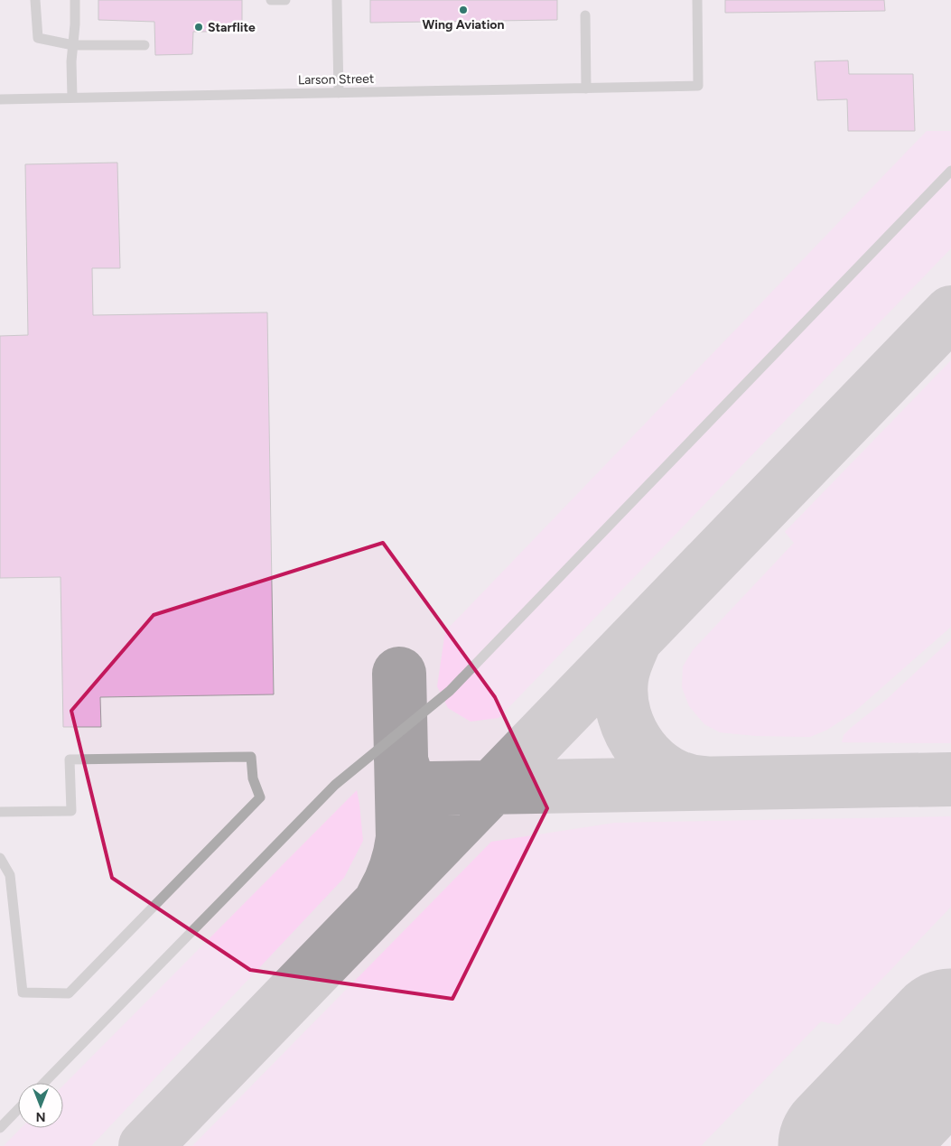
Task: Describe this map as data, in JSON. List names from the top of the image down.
{
  "streets": {
    "lane": ["Larson Street"]
  },
  "places": ["Wing Aviation", "Starflite"],
  "north": "bottom"
}
